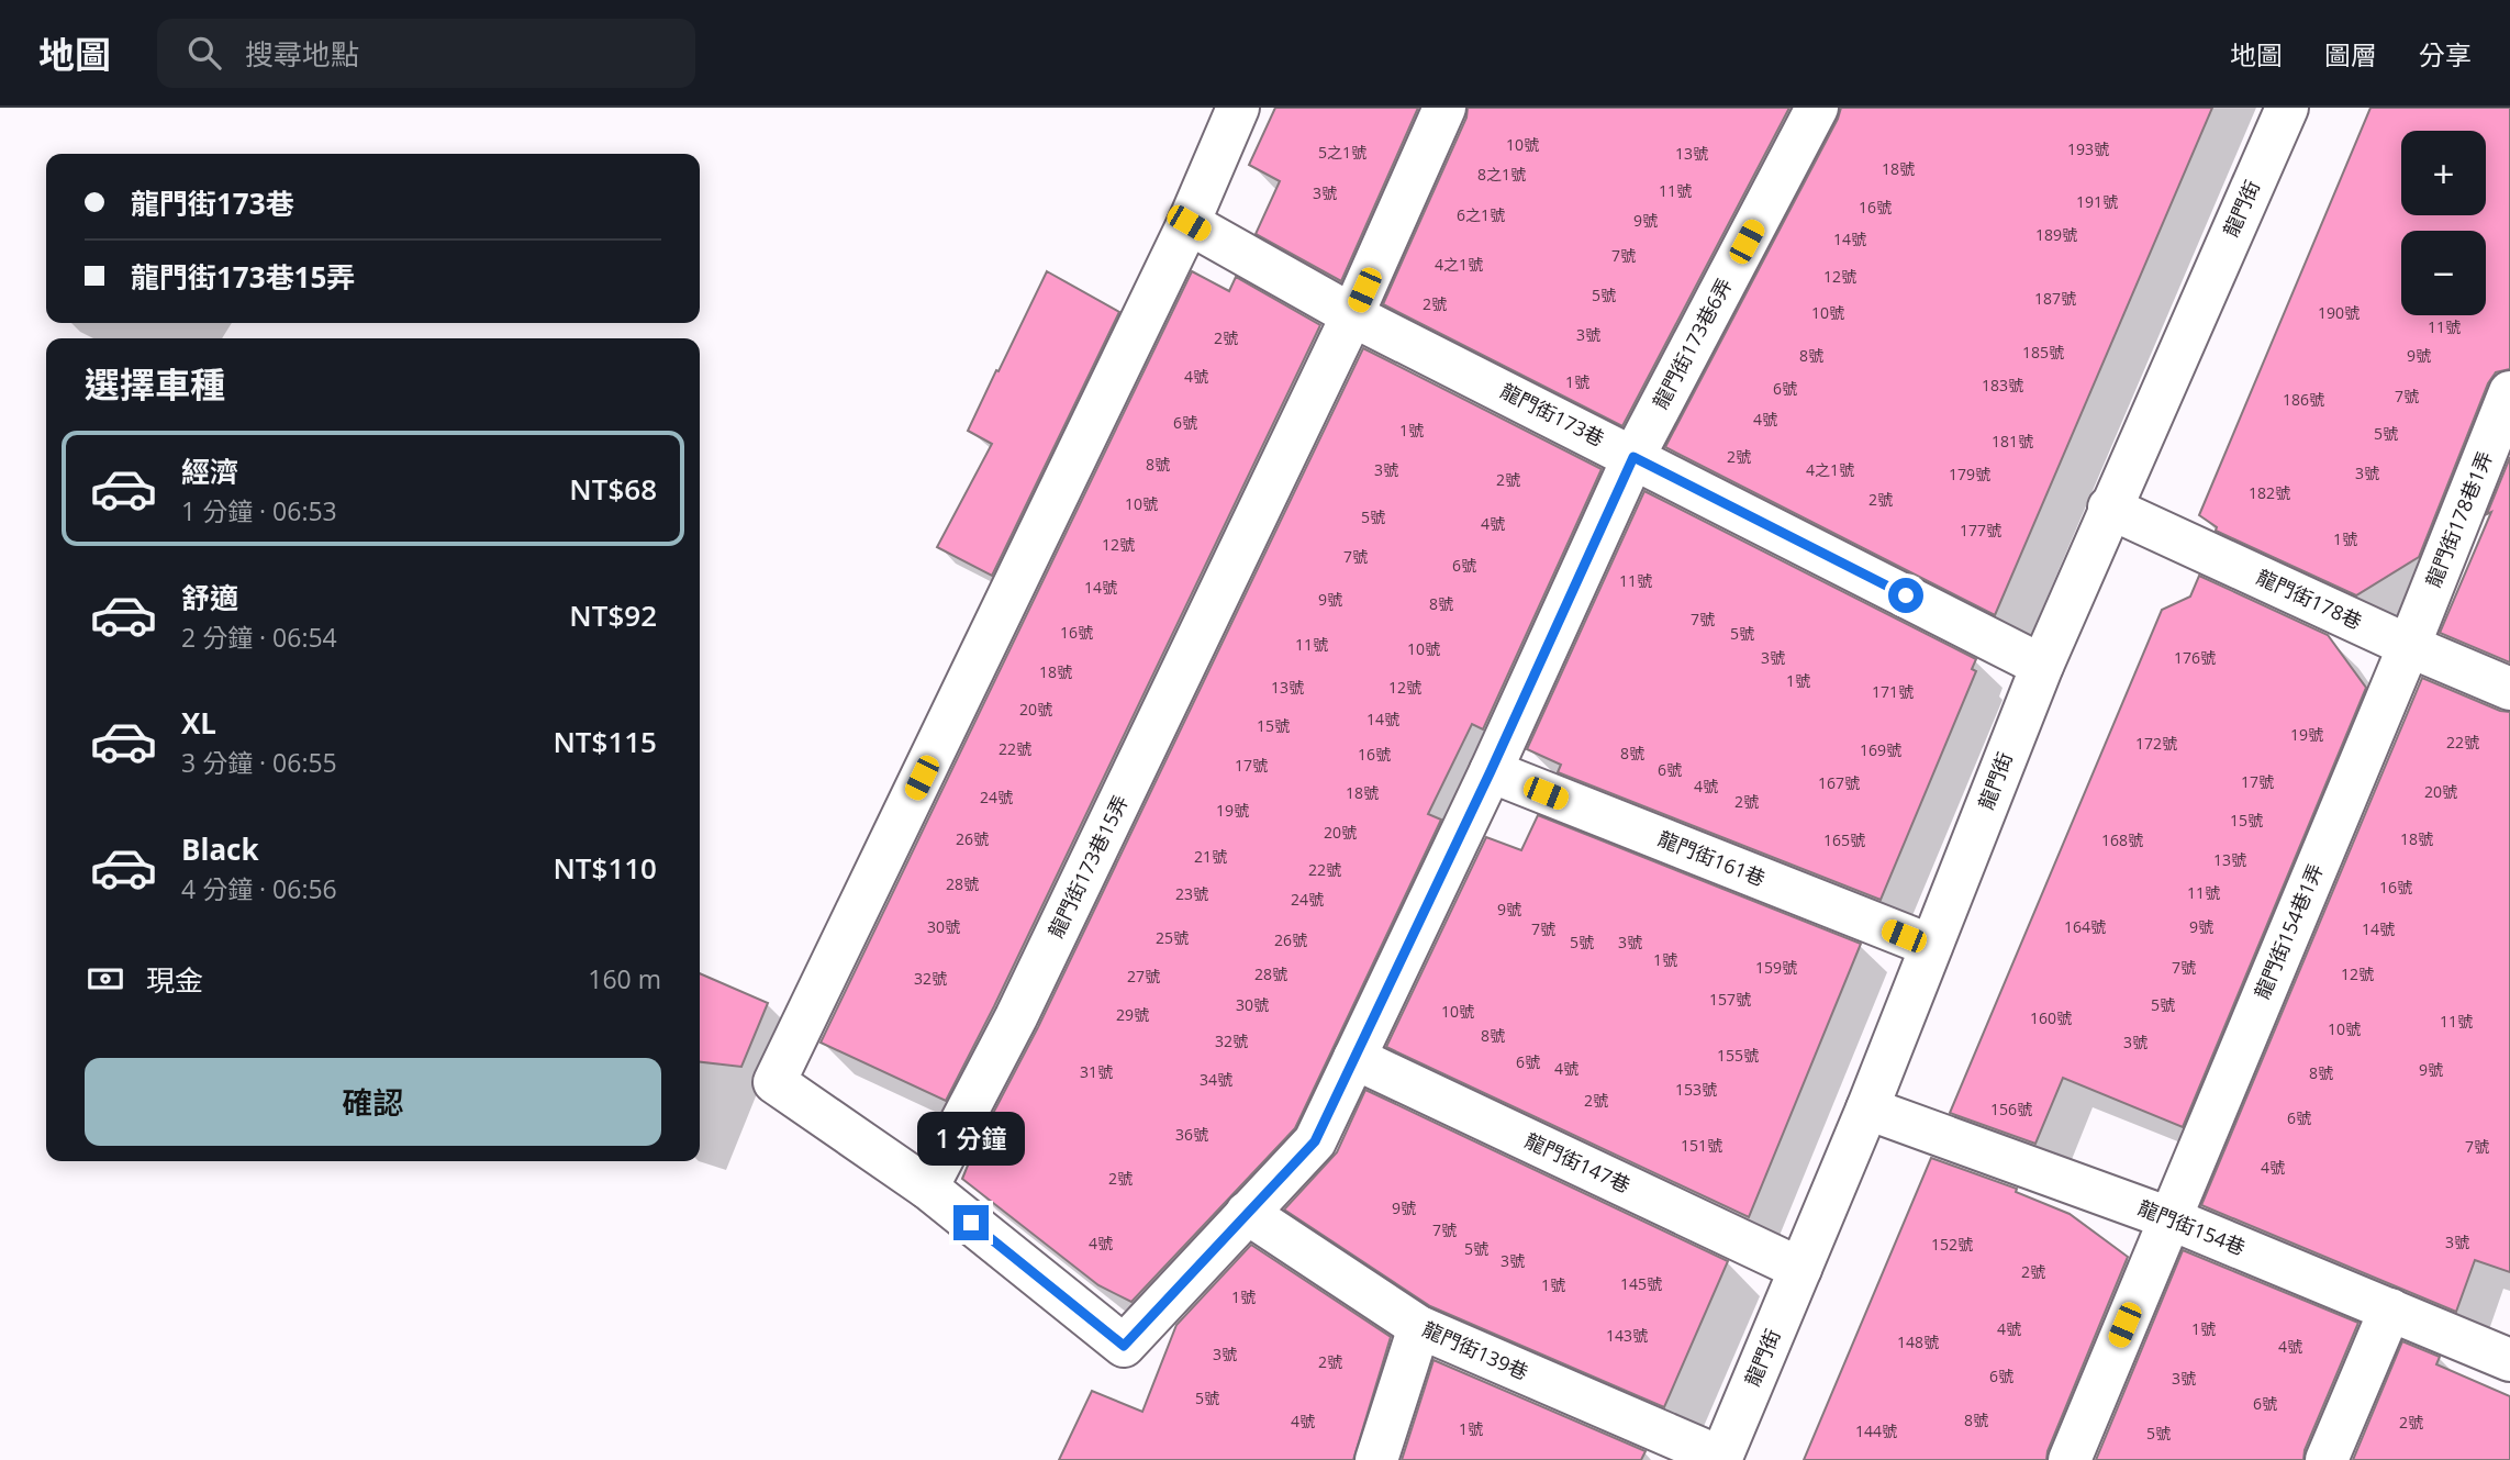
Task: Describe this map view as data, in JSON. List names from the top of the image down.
{
  "streets": {
    "street": [
      "龍門街",
      "龍門街173巷6弄",
      "龍門街173巷",
      "龍門街178巷1弄",
      "龍門街178巷",
      "龍門街161巷",
      "龍門街173巷15弄",
      "龍門街154巷1弄",
      "龍門街147巷",
      "龍門街154巷",
      "龍門街139巷"
    ]
  },
  "crossings": [
    ["龍門街", "龍門街173巷"],
    ["龍門街", "龍門街178巷"],
    ["龍門街", "龍門街161巷"],
    ["龍門街", "龍門街147巷"],
    ["龍門街", "龍門街154巷"],
    ["龍門街", "龍門街139巷"],
    ["龍門街173巷6弄", "龍門街173巷"],
    ["龍門街173巷6弄", "龍門街161巷"],
    ["龍門街173巷6弄", "龍門街173巷15弄"],
    ["龍門街173巷6弄", "龍門街147巷"],
    ["龍門街173巷6弄", "龍門街139巷"],
    ["龍門街173巷", "龍門街173巷15弄"],
    ["龍門街178巷1弄", "龍門街178巷"],
    ["龍門街178巷1弄", "龍門街154巷1弄"],
    ["龍門街178巷", "龍門街154巷1弄"],
    ["龍門街154巷1弄", "龍門街154巷"]
  ],
  "house_numbers": [
    "10號",
    "193號",
    "5之1號",
    "13號",
    "18號",
    "8之1號",
    "11號",
    "3號",
    "191號",
    "16號",
    "6之1號",
    "9號",
    "189號",
    "14號",
    "7號",
    "4之1號",
    "12號",
    "5號",
    "187號",
    "2號",
    "10號",
    "190號",
    "11號",
    "3號",
    "2號",
    "185號",
    "8號",
    "9號",
    "4號",
    "1號",
    "183號",
    "6號",
    "7號",
    "186號",
    "4號",
    "6號",
    "1號",
    "5號",
    "181號",
    "2號",
    "8號",
    "3號",
    "4之1號",
    "3號",
    "179號",
    "2號",
    "182號",
    "2號",
    "10號",
    "5號",
    "4號",
    "177號",
    "1號",
    "12號",
    "7號",
    "6號",
    "11號",
    "14號",
    "9號",
    "8號",
    "7號",
    "16號",
    "5號",
    "11號",
    "10號",
    "3號",
    "176號",
    "18號",
    "1號",
    "13號",
    "12號",
    "171號",
    "20號",
    "14號",
    "15號",
    "19號",
    "22號",
    "172號",
    "22號",
    "169號",
    "8號",
    "16號",
    "17號",
    "6號",
    "17號",
    "167號",
    "4號",
    "20號",
    "18號",
    "24號",
    "2號",
    "19號",
    "15號",
    "20號",
    "26號",
    "18號",
    "165號",
    "168號",
    "21號",
    "13號",
    "22號",
    "28號",
    "16號",
    "11號",
    "23號",
    "24號",
    "9號",
    "30號",
    "164號",
    "9號",
    "7號",
    "14號",
    "25號",
    "26號",
    "5號",
    "3號",
    "1號",
    "159號",
    "7號",
    "28號",
    "12號",
    "27號",
    "32號",
    "157號",
    "30號",
    "5號",
    "10號",
    "29號",
    "160號",
    "11號",
    "10號",
    "8號",
    "32號",
    "3號",
    "155號",
    "6號",
    "4號",
    "9號",
    "31號",
    "8號",
    "34號",
    "153號",
    "2號",
    "156號",
    "6號",
    "36號",
    "151號",
    "7號",
    "4號",
    "2號",
    "9號",
    "7號",
    "3號",
    "4號",
    "152號",
    "5號",
    "3號",
    "2號",
    "145號",
    "1號",
    "1號",
    "4號",
    "1號",
    "143號",
    "148號",
    "4號",
    "3號",
    "2號",
    "6號",
    "3號",
    "5號",
    "6號",
    "8號",
    "4號",
    "2號",
    "1號",
    "144號",
    "5號"
  ],
  "page": {
    "header": "地圖",
    "search": "搜尋地點",
    "nav": ["地圖", "圖層", "分享"],
    "map_buttons": ["+", "−"],
    "banner": ["龍門街173巷", "龍門街173巷15弄"],
    "heading": "選擇車種",
    "list": [
      {
        "name": "經濟",
        "note": "1 分鐘 · 06:53",
        "value": "NT$68"
      },
      {
        "name": "舒適",
        "note": "2 分鐘 · 06:54",
        "value": "NT$92"
      },
      {
        "name": "XL",
        "note": "3 分鐘 · 06:55",
        "value": "NT$115"
      },
      {
        "name": "Black",
        "note": "4 分鐘 · 06:56",
        "value": "NT$110"
      }
    ],
    "pay": ["現金", "160 m"],
    "buttons": "確認",
    "bubble": "1 分鐘"
  }
}
